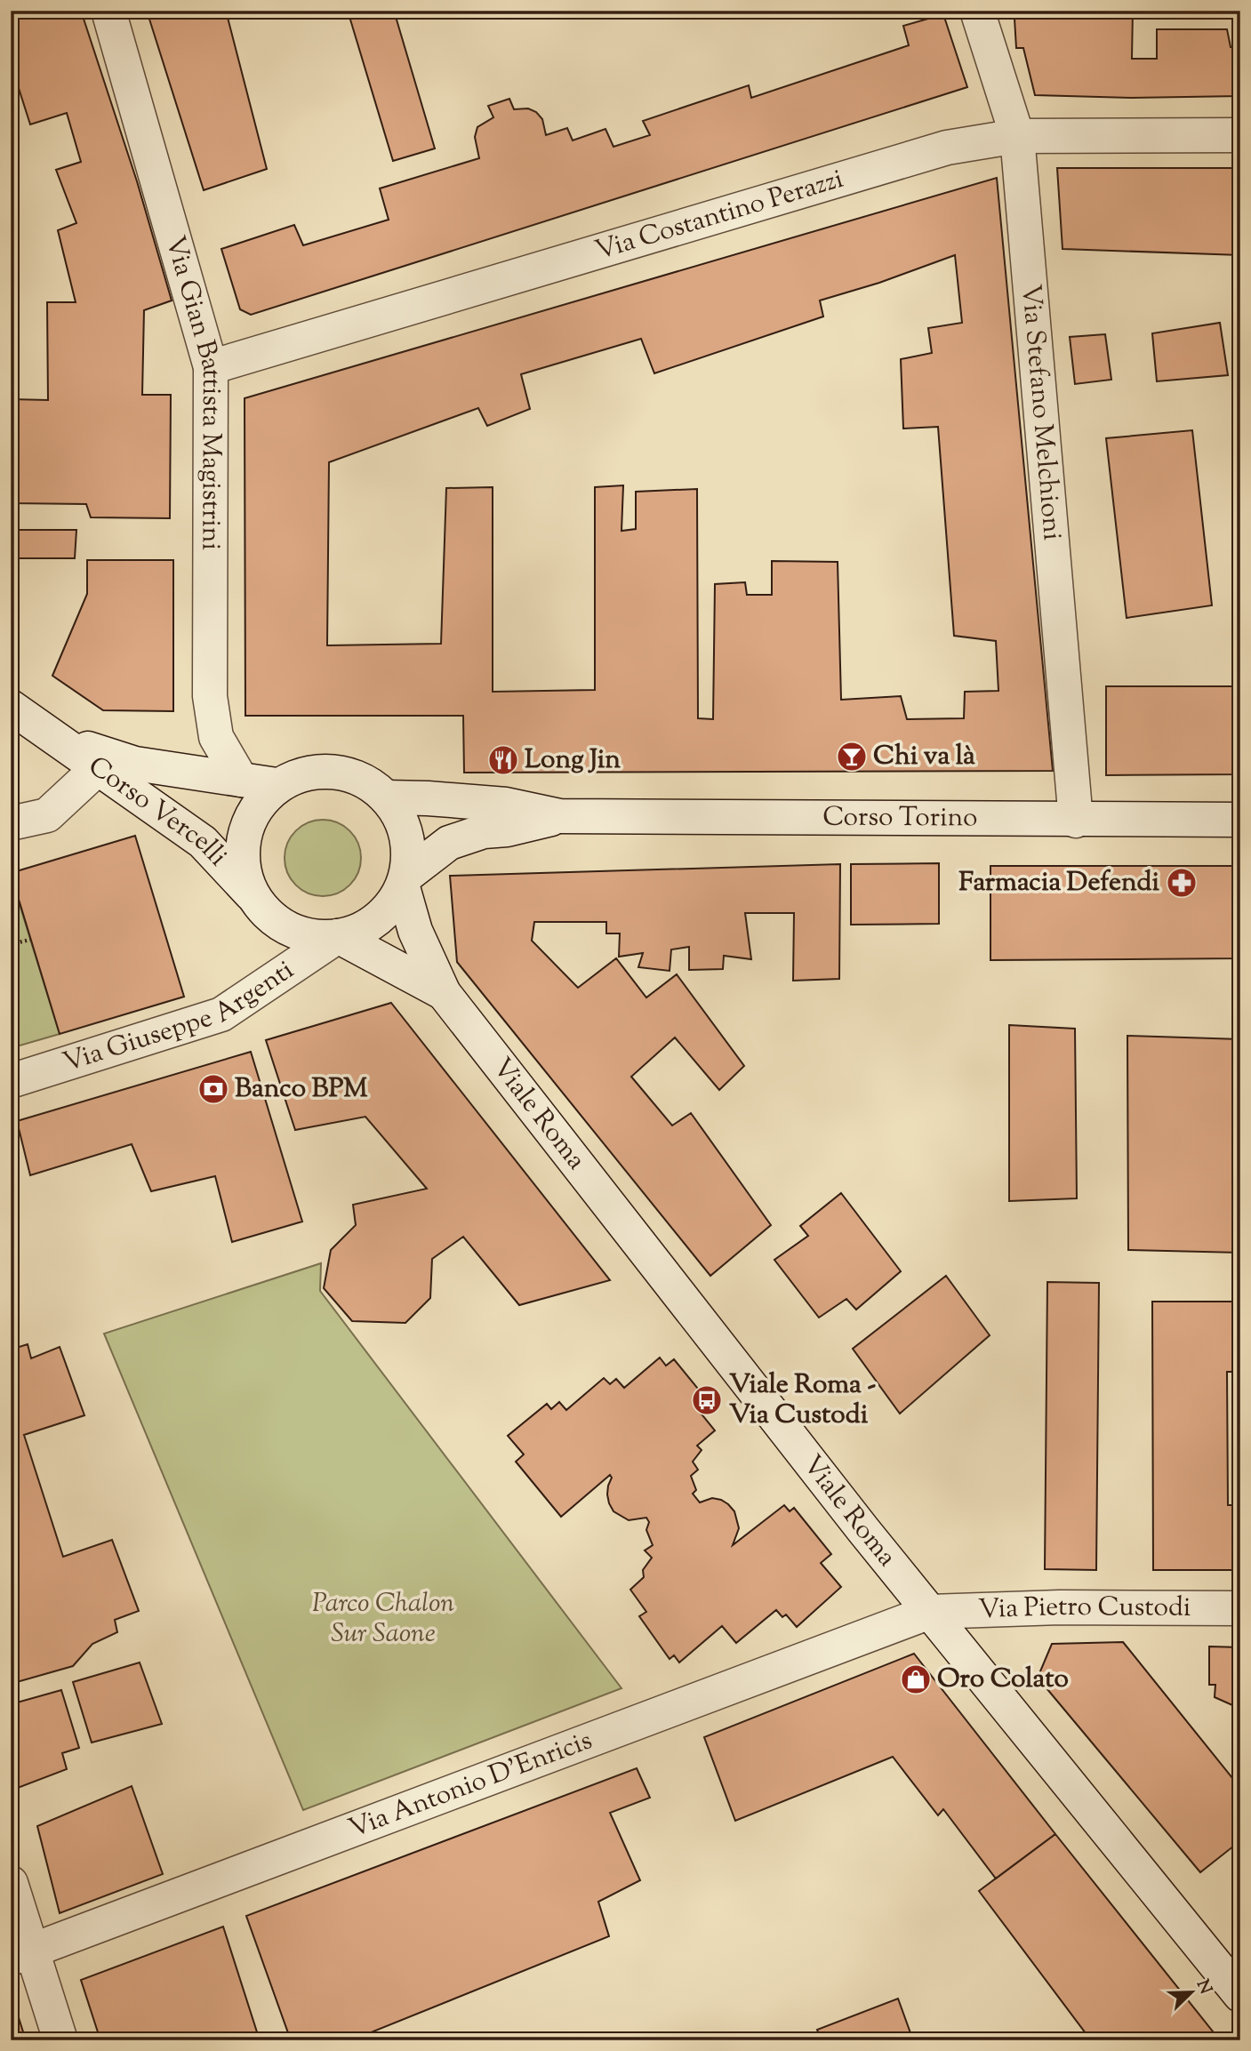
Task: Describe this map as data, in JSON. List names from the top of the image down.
{
  "streets": {
    "street": [
      "Via Costantino Perazzi",
      "Via Gian Battista Magistrini",
      "Via Stefano Melchioni",
      "Corso Vercelli",
      "Corso Torino",
      "Via Giuseppe Argenti",
      "Viale Roma",
      "Via Pietro Custodi",
      "Via Antonio D'Enricis"
    ]
  },
  "crossings": [
    ["Via Costantino Perazzi", "Via Gian Battista Magistrini"],
    ["Via Costantino Perazzi", "Via Stefano Melchioni"],
    ["Via Gian Battista Magistrini", "Corso Vercelli"],
    ["Via Stefano Melchioni", "Corso Torino"],
    ["Corso Vercelli", "Corso Torino"],
    ["Corso Vercelli", "Via Giuseppe Argenti"],
    ["Corso Vercelli", "Viale Roma"],
    ["Corso Torino", "Via Giuseppe Argenti"],
    ["Corso Torino", "Viale Roma"],
    ["Via Giuseppe Argenti", "Viale Roma"],
    ["Viale Roma", "Via Pietro Custodi"],
    ["Viale Roma", "Via Antonio D'Enricis"],
    ["Via Pietro Custodi", "Via Antonio D'Enricis"]
  ],
  "parks": ["Parco Chalon Sur Saone"],
  "places": {
    "bar": ["Chi va là"],
    "restaurant": ["Long Jin"],
    "pharmacy": ["Farmacia Defendi"],
    "bank": ["Banco BPM"],
    "bus stop": ["Viale Roma - Via Custodi"],
    "shop": ["Oro Colato"]
  },
  "north": "top right"
}
